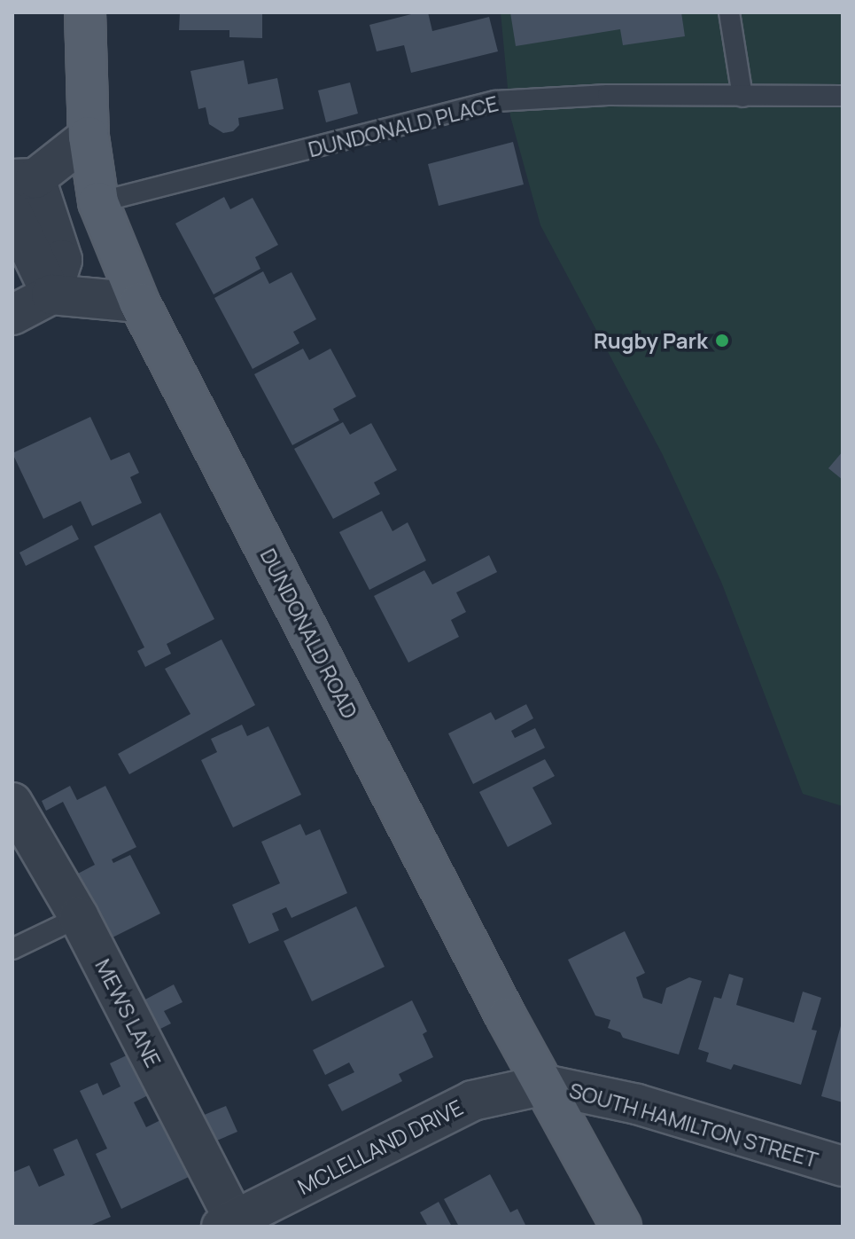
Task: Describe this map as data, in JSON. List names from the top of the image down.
{
  "streets": {
    "main road": ["DUNDONALD ROAD"],
    "street": ["MEWS LANE", "SOUTH HAMILTON STREET", "MCLELLAND DRIVE"],
    "lane": ["DUNDONALD PLACE"]
  },
  "crossings": [
    ["DUNDONALD PLACE", "DUNDONALD ROAD"],
    ["DUNDONALD ROAD", "SOUTH HAMILTON STREET"],
    ["DUNDONALD ROAD", "MCLELLAND DRIVE"],
    ["MEWS LANE", "MCLELLAND DRIVE"],
    ["SOUTH HAMILTON STREET", "MCLELLAND DRIVE"]
  ],
  "places": ["Rugby Park"]
}
